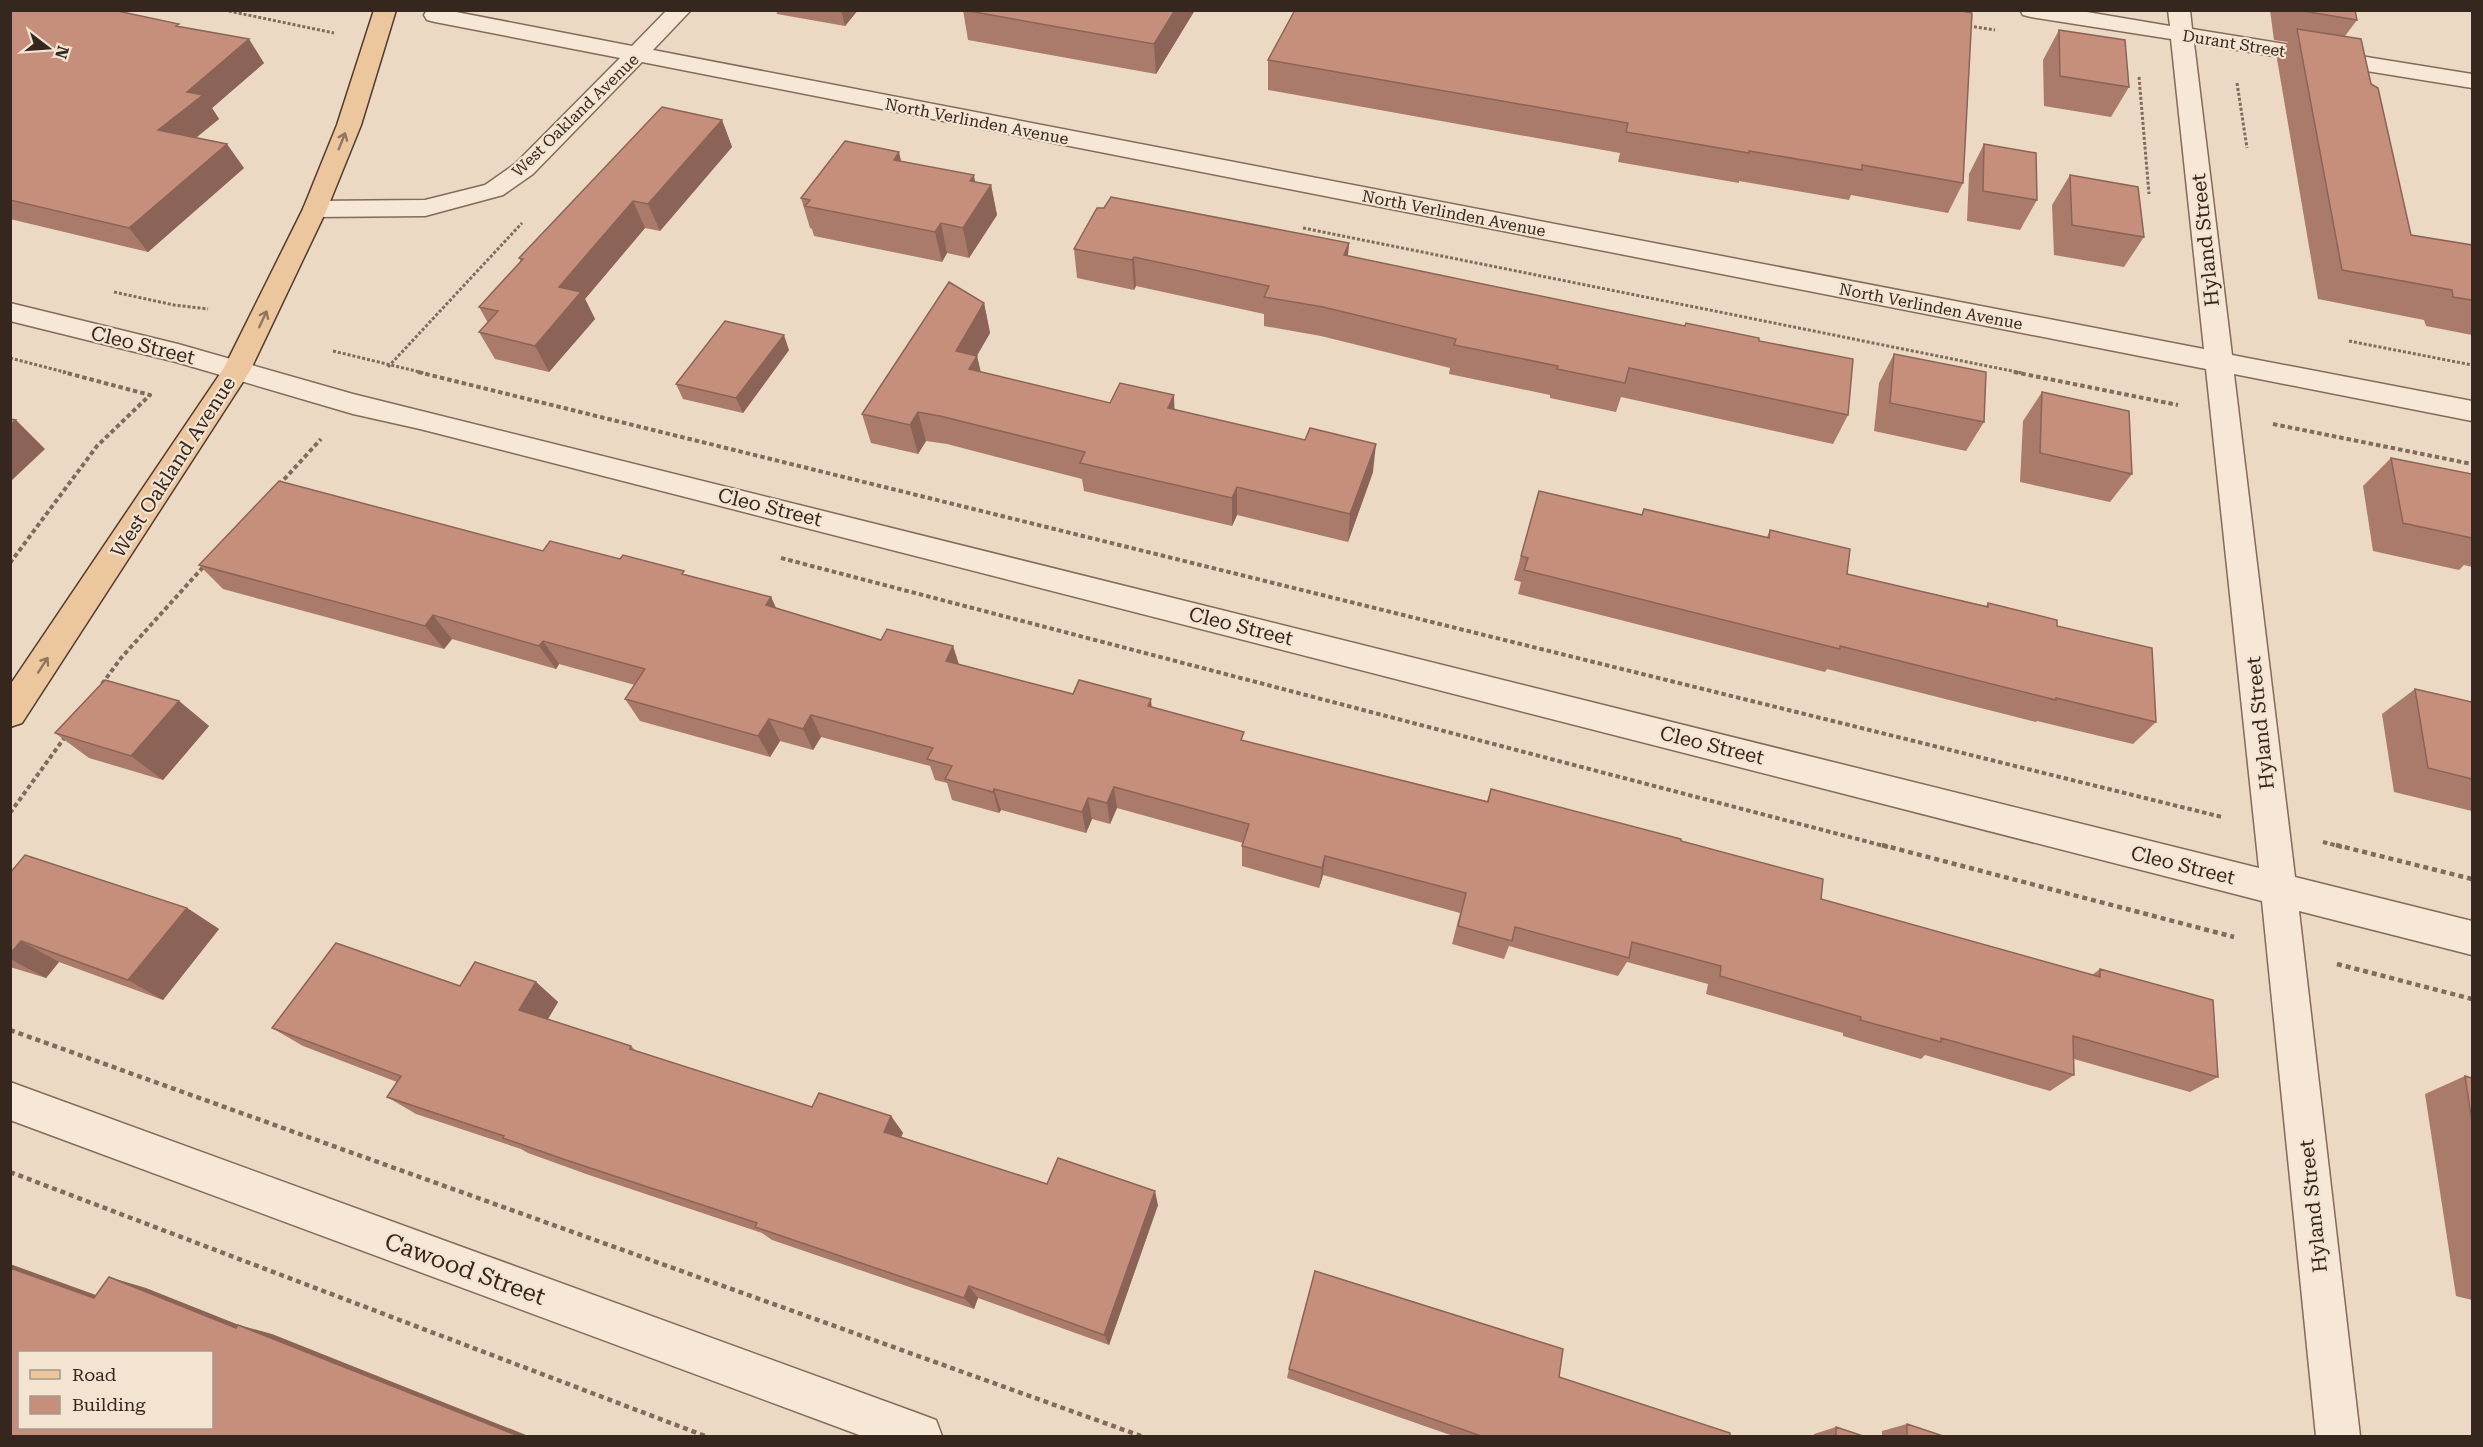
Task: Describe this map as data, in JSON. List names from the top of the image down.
{
  "streets": {
    "main road": ["West Oakland Avenue"],
    "street": [
      "Durant Street",
      "North Verlinden Avenue",
      "Hyland Street",
      "Cleo Street",
      "Cawood Street"
    ]
  },
  "crossings": [
    ["Durant Street", "Hyland Street"],
    ["West Oakland Avenue", "North Verlinden Avenue"],
    ["West Oakland Avenue", "Cleo Street"],
    ["North Verlinden Avenue", "Hyland Street"],
    ["Hyland Street", "Cleo Street"]
  ],
  "one_way": ["West Oakland Avenue"],
  "legend": ["Road", "Building"],
  "north": "right"
}
